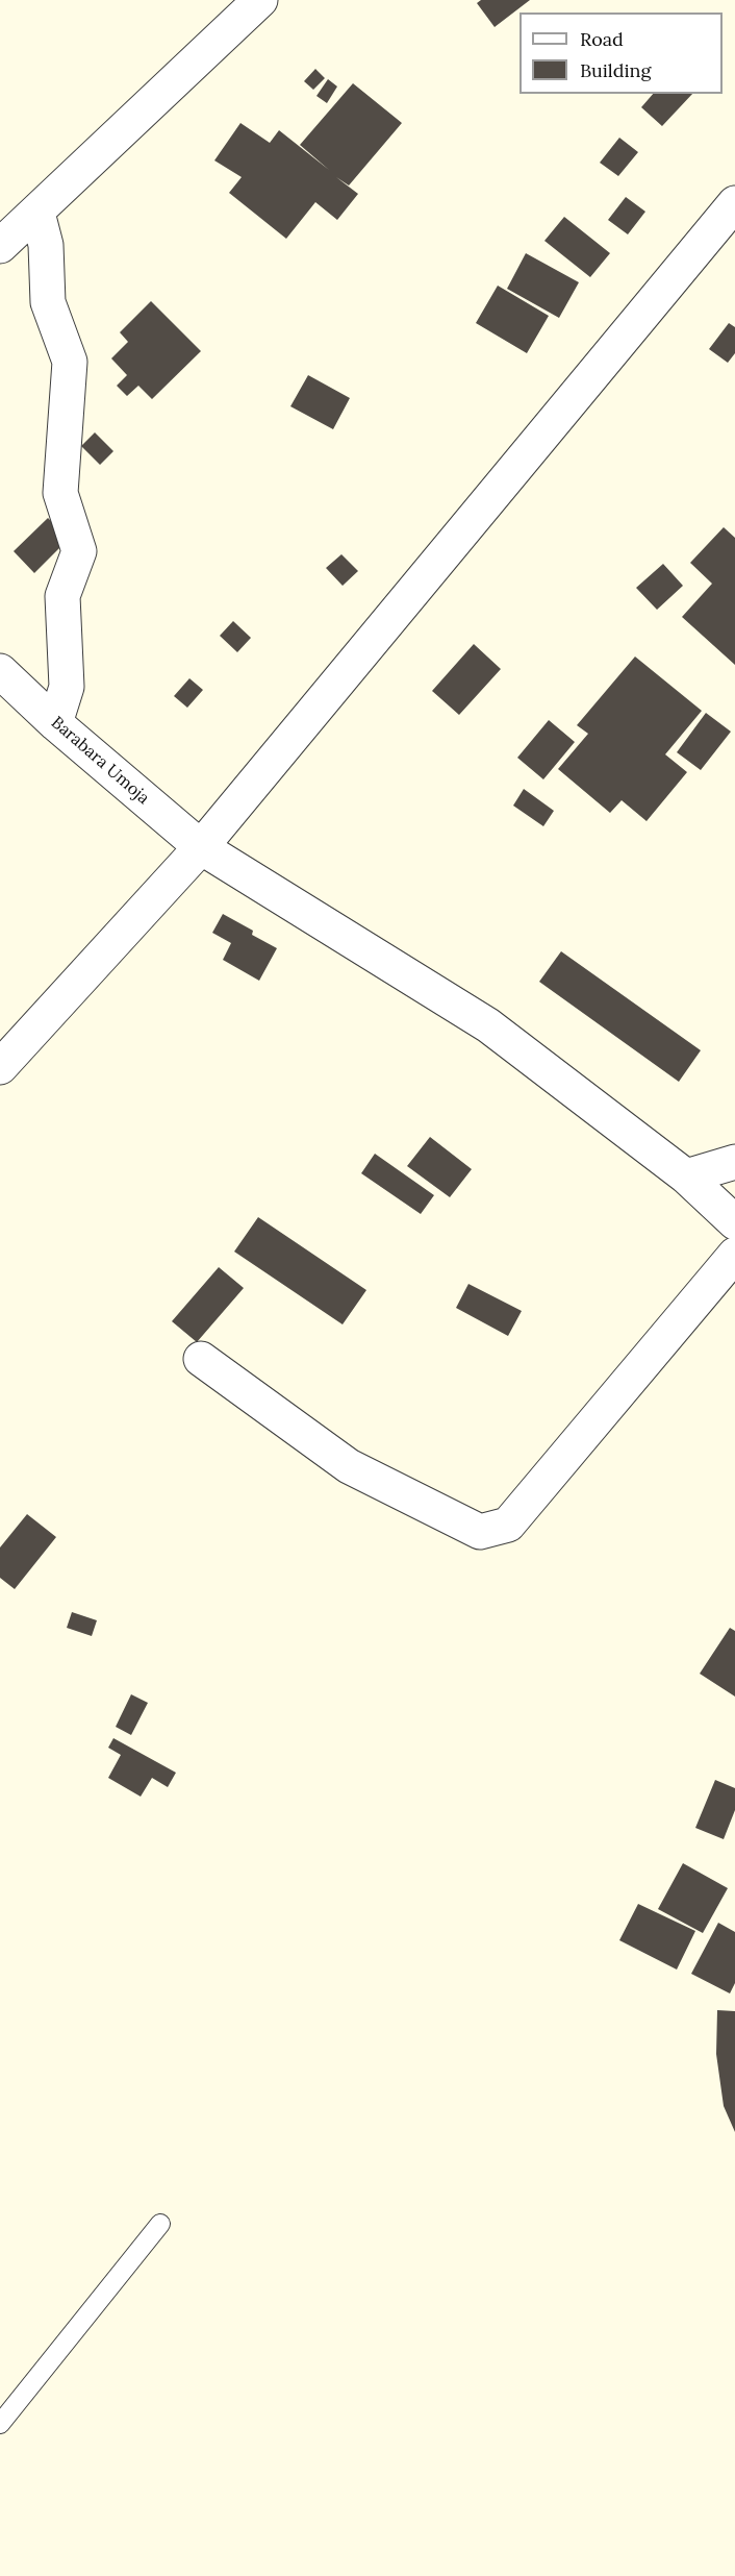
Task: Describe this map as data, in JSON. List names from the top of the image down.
{
  "streets": {
    "street": ["Barabara Umoja"]
  },
  "legend": ["Road", "Building"]
}
